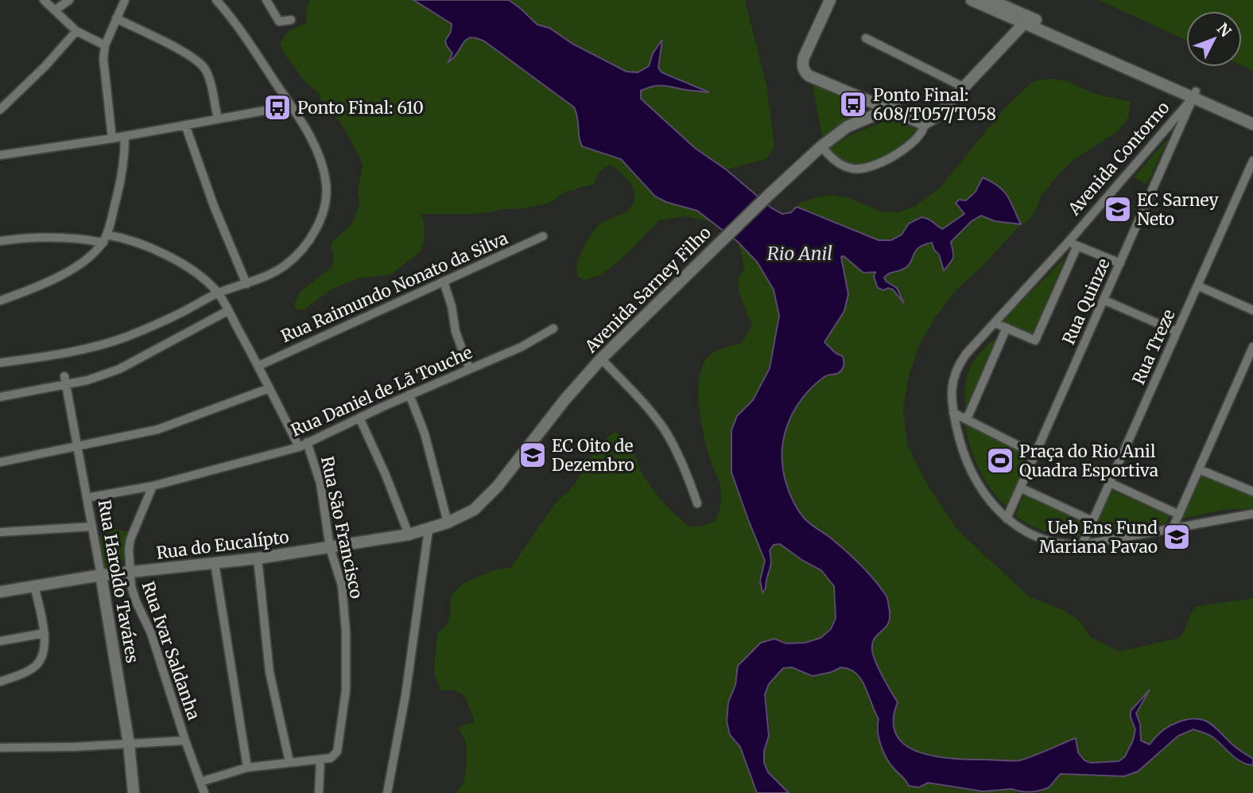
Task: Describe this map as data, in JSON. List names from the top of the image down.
{
  "streets": {
    "street": [
      "Avenida Contorno",
      "Rua Raimundo Nonato da Silva",
      "Avenida Sarney Filho",
      "Rua Quinze",
      "Rua Treze",
      "Rua Daniel de Lã Touche",
      "Rua São Francisco",
      "Rua do Eucalípto",
      "Rua Haroldo Taváres",
      "Rua Ivar Saldanha"
    ]
  },
  "crossings": [
    ["Avenida Contorno", "Rua Quinze"],
    ["Avenida Contorno", "Rua Treze"],
    ["Rua Raimundo Nonato da Silva", "Rua São Francisco"],
    ["Avenida Sarney Filho", "Rua do Eucalípto"],
    ["Rua Daniel de Lã Touche", "Rua São Francisco"],
    ["Rua Daniel de Lã Touche", "Rua Haroldo Taváres"],
    ["Rua Daniel de Lã Touche", "Rua Ivar Saldanha"],
    ["Rua São Francisco", "Rua do Eucalípto"],
    ["Rua do Eucalípto", "Rua Haroldo Taváres"],
    ["Rua do Eucalípto", "Rua Ivar Saldanha"]
  ],
  "water": ["Rio Anil"],
  "places": {
    "bus stop": ["Ponto Final: 608/T057/T058", "Ponto Final: 610"],
    "school or university": ["EC Sarney Neto", "EC Oito de Dezembro", "Ueb Ens Fund Mariana Pavao"],
    "sports": ["Praça do Rio Anil Quadra Esportiva"]
  },
  "north": "top right"
}
